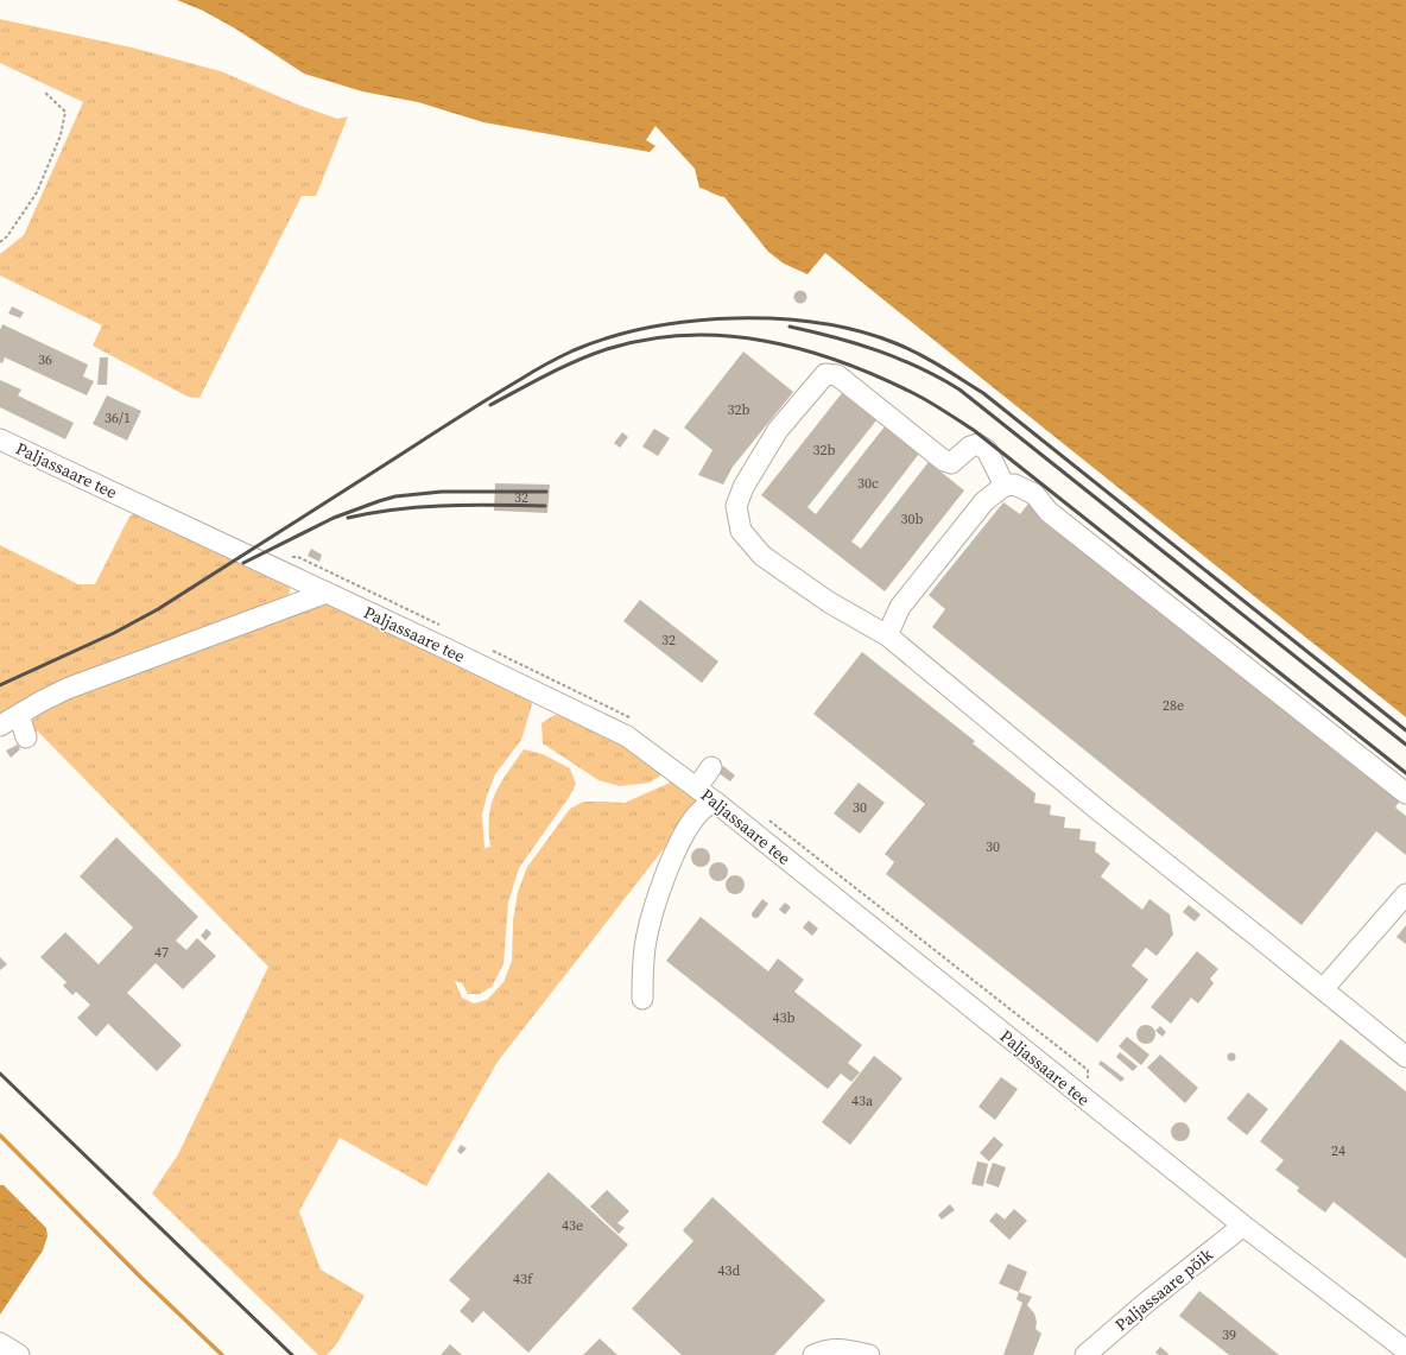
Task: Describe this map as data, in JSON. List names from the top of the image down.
{
  "streets": {
    "street": ["Paljassaare tee", "Paljassaare põik"]
  },
  "crossings": [
    ["Paljassaare tee", "Paljassaare põik"]
  ],
  "house_numbers": [
    "36",
    "32b",
    "36/1",
    "32b",
    "30c",
    "32",
    "30b",
    "32",
    "28e",
    "30",
    "30",
    "47",
    "43b",
    "43a",
    "24",
    "43e",
    "43d",
    "43f",
    "39"
  ]
}
